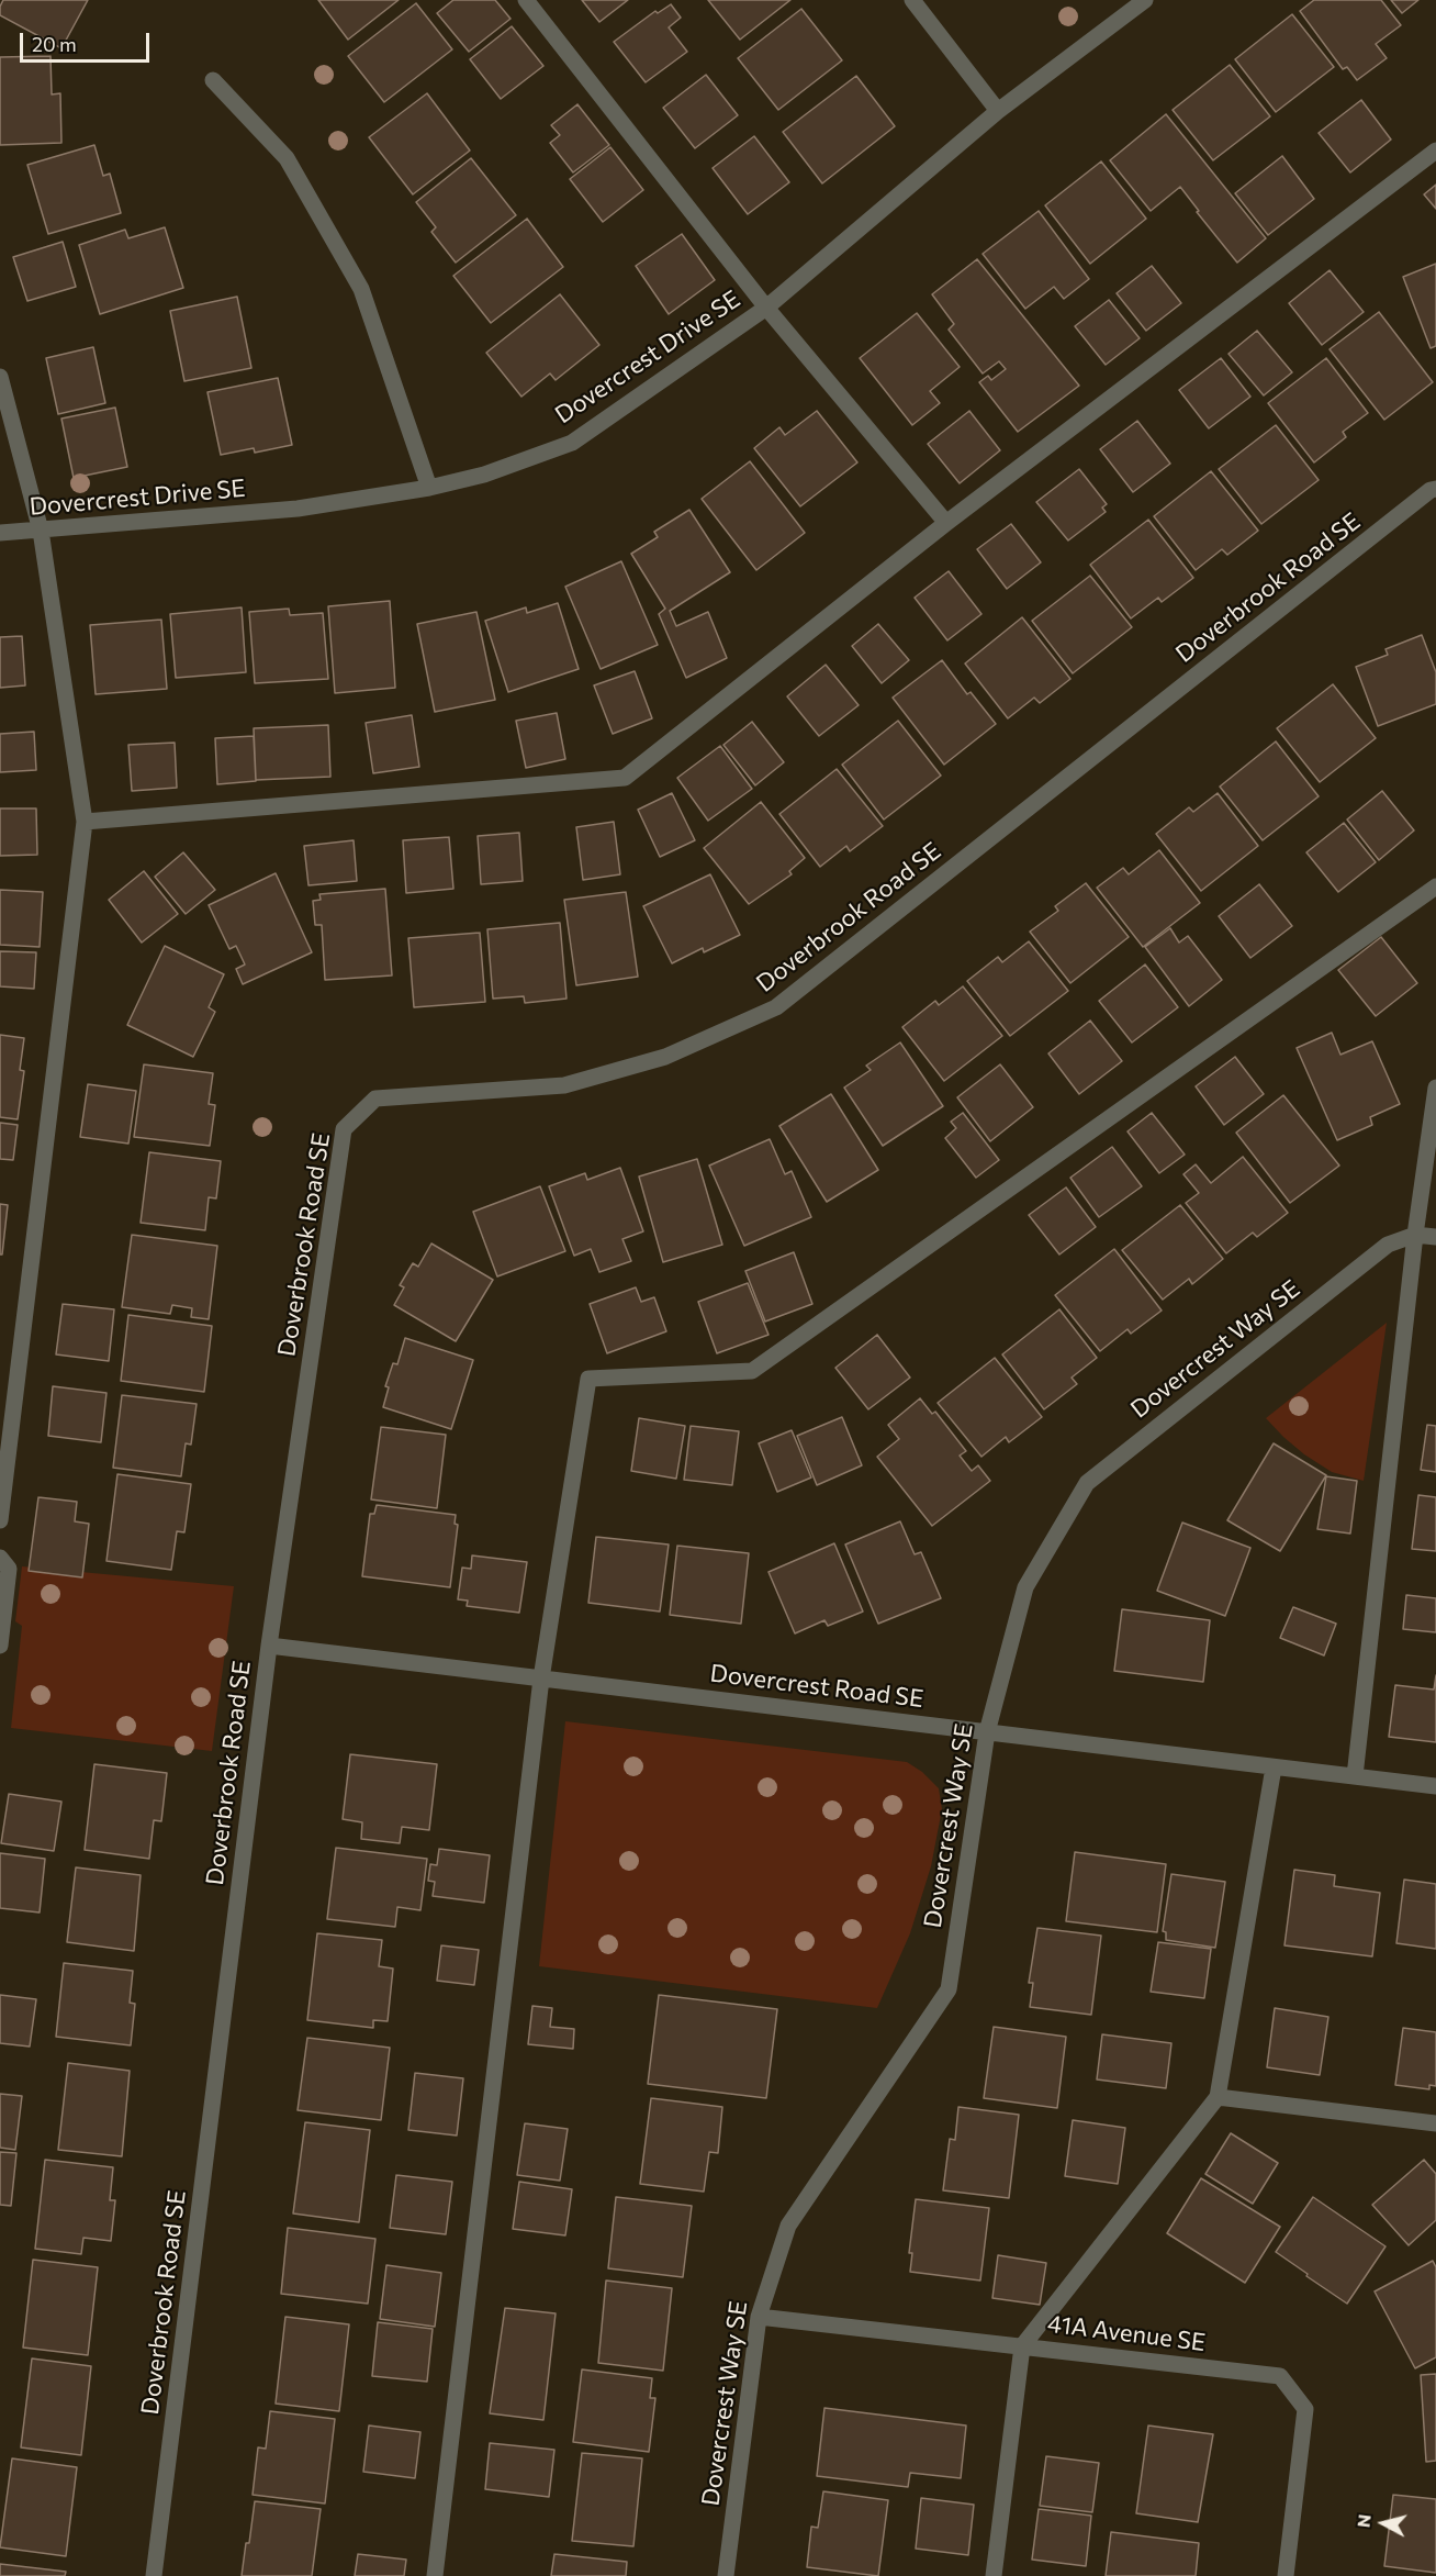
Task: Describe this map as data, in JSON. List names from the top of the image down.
{
  "streets": {
    "street": [
      "Dovercrest Drive SE",
      "Doverbrook Road SE",
      "Dovercrest Way SE",
      "Dovercrest Road SE",
      "41A Avenue SE"
    ]
  },
  "crossings": [
    ["Doverbrook Road SE", "Dovercrest Road SE"],
    ["Dovercrest Way SE", "Dovercrest Road SE"],
    ["Dovercrest Way SE", "41A Avenue SE"]
  ],
  "scale_bar": "20 m",
  "north": "left"
}
